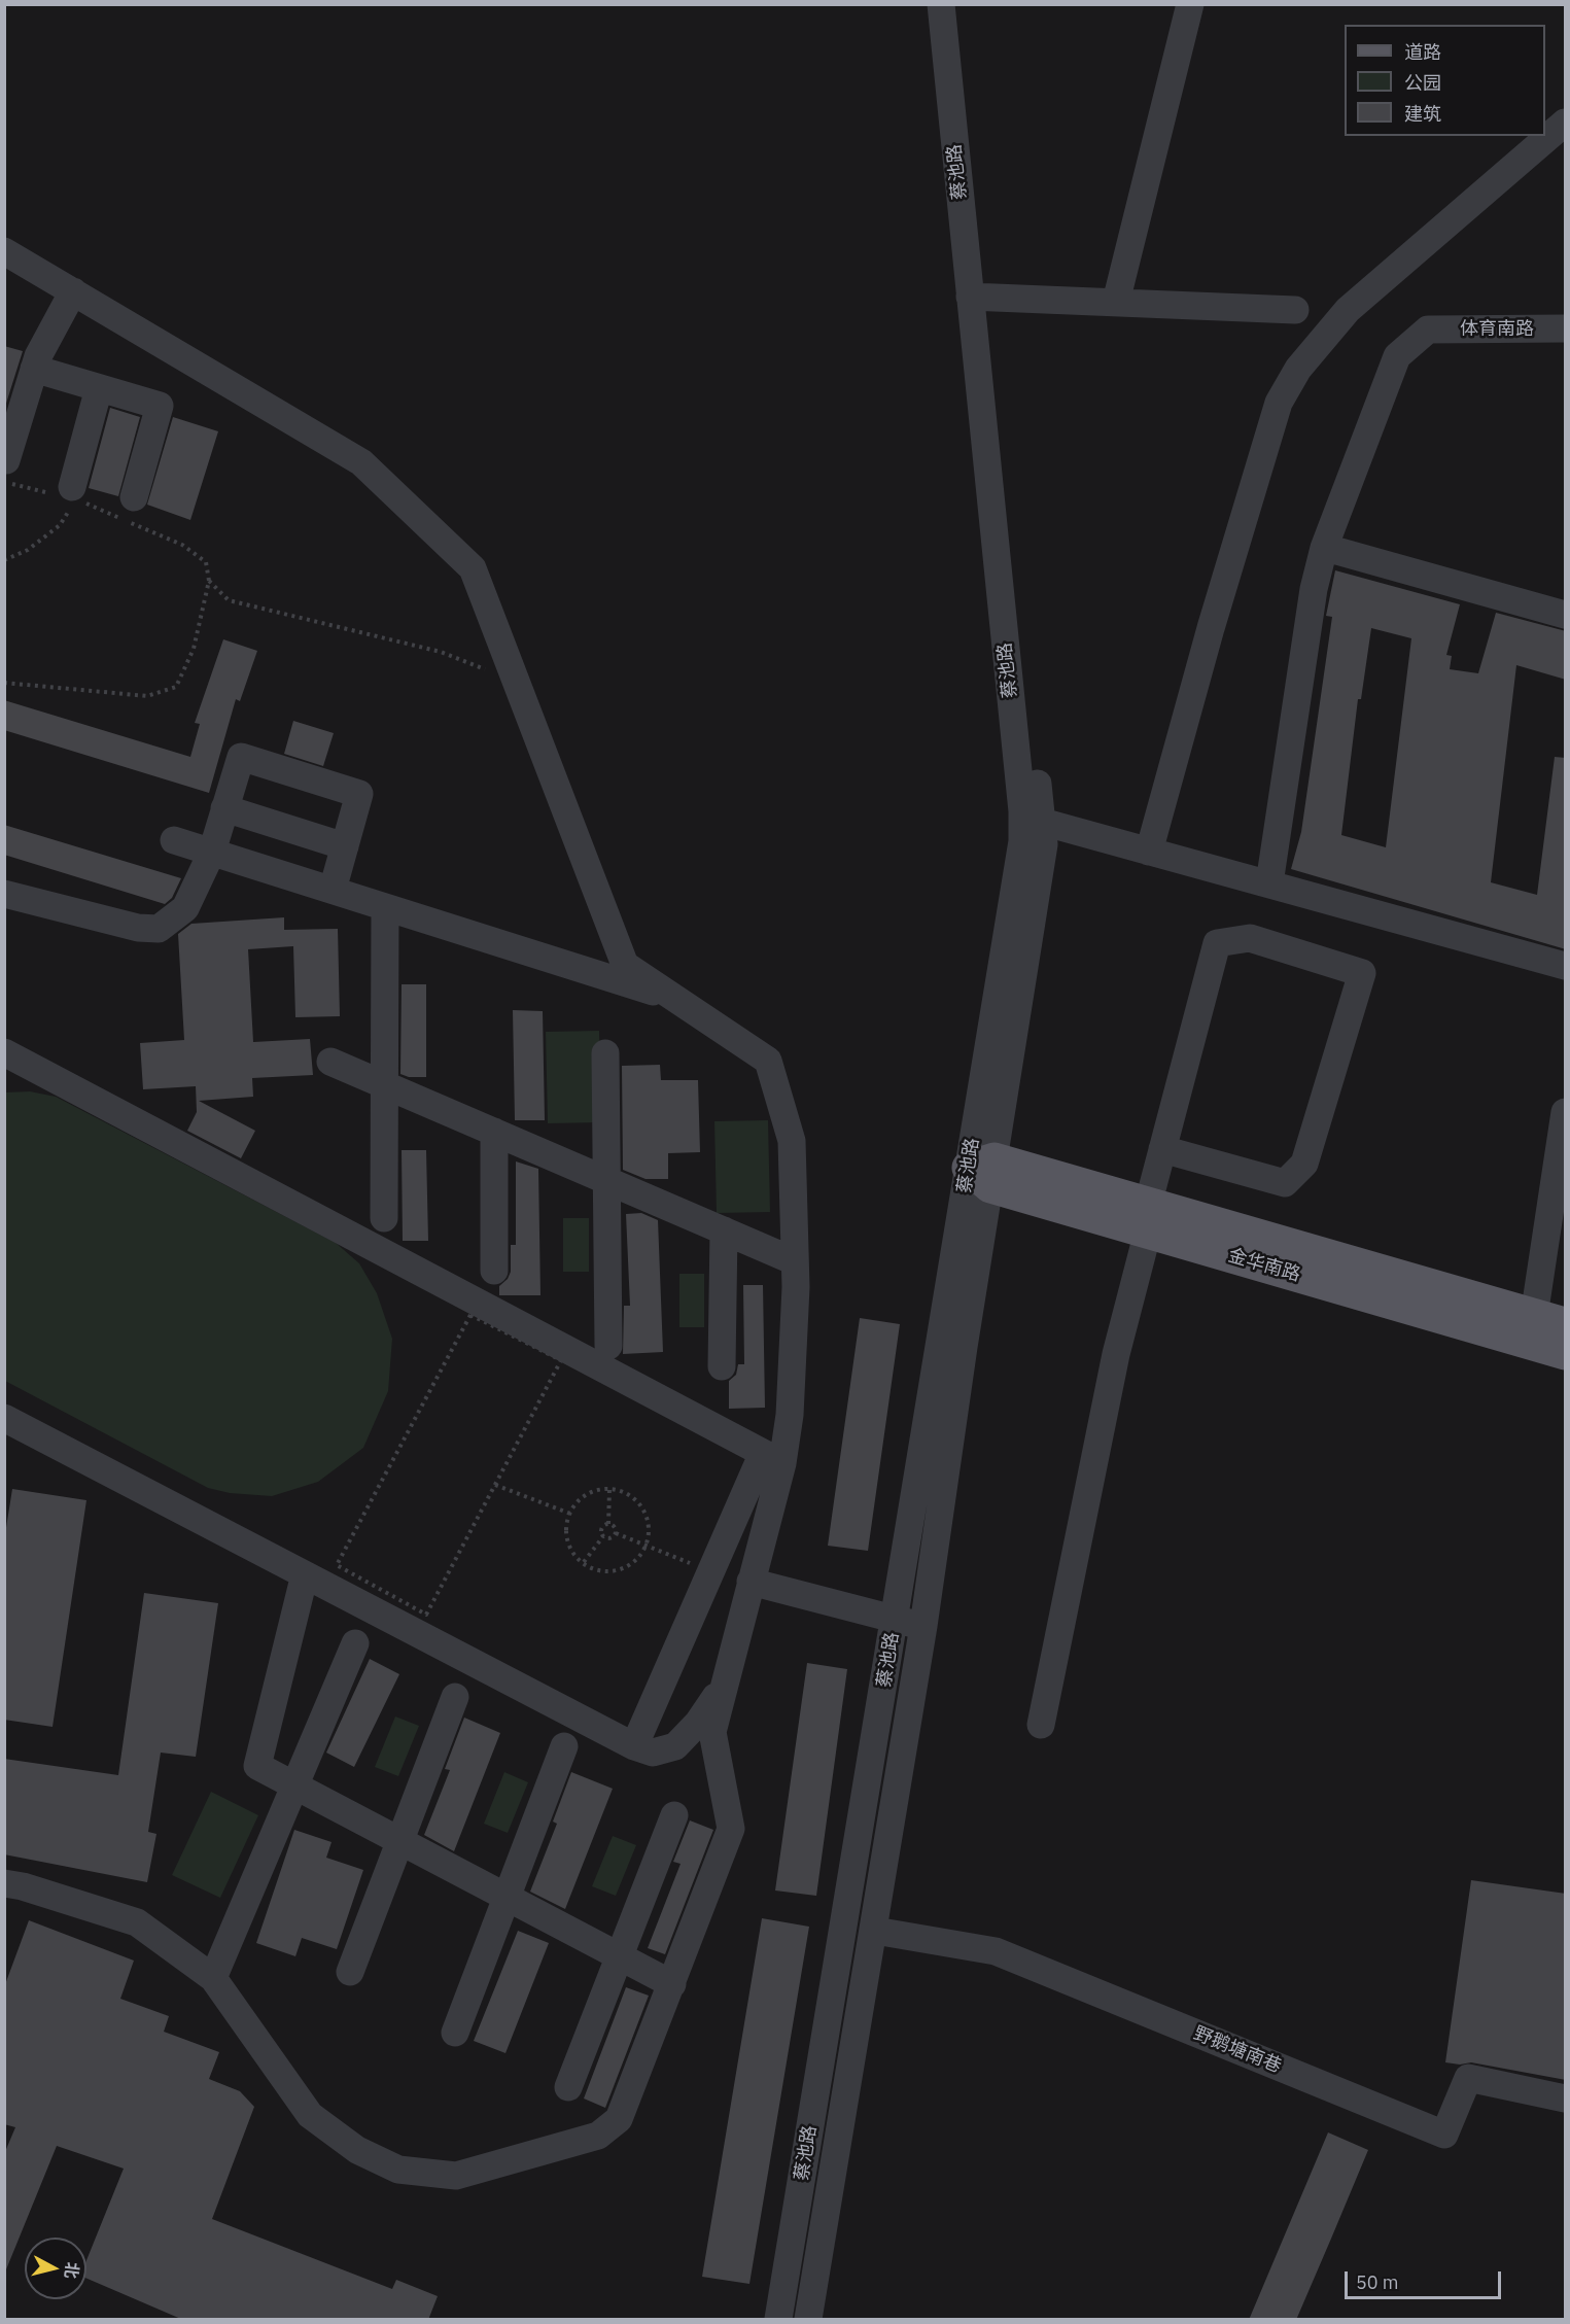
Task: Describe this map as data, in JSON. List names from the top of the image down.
{
  "streets": {
    "main road": ["金华南路"],
    "street": ["蔡池路", "体育南路", "野鹅塘南巷"]
  },
  "crossings": [
    ["蔡池路", "金华南路"],
    ["蔡池路", "野鹅塘南巷"]
  ],
  "legend": ["道路", "公园", "建筑"],
  "scale_bar": "50 m",
  "north": "right"
}
